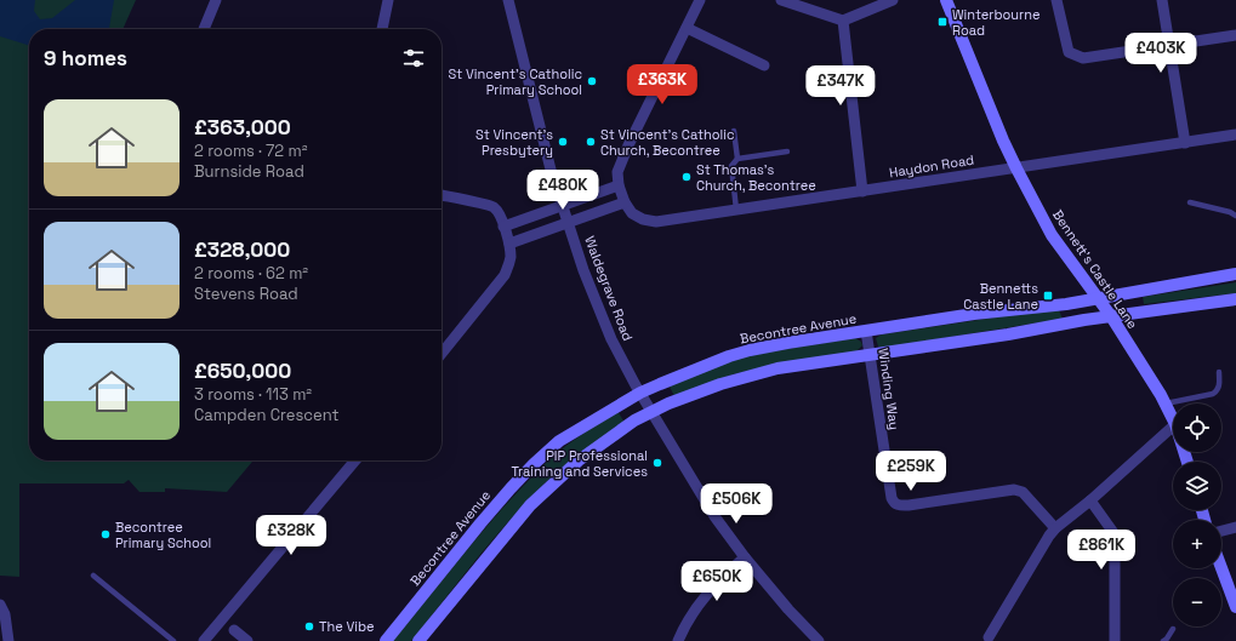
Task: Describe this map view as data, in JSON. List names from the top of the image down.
{
  "streets": {
    "street": [
      "Haydon Road",
      "Bennett's Castle Lane",
      "Waldegrave Road",
      "Becontree Avenue",
      "Winding Way"
    ]
  },
  "crossings": [
    ["Haydon Road", "Bennett's Castle Lane"],
    ["Bennett's Castle Lane", "Becontree Avenue"],
    ["Waldegrave Road", "Becontree Avenue"],
    ["Becontree Avenue", "Winding Way"]
  ],
  "places": {
    "transit": ["Winterbourne Road", "Bennetts Castle Lane"],
    "other": [
      "St Vincent's Catholic Primary School",
      "St Vincent's Presbytery",
      "St Vincent's Catholic Church, Becontree",
      "St Thomas's Church, Becontree",
      "PIP Professional Training and Services",
      "Becontree Primary School",
      "The Vibe"
    ]
  },
  "page": {
    "heading": "9 homes",
    "price": [
      "£403K",
      "£363K",
      "£347K",
      "£480K",
      "£259K",
      "£506K",
      "£328K",
      "£861K",
      "£650K"
    ],
    "list": [
      {
        "name": "£363,000",
        "note": "2 rooms · 72 m² · Burnside Road"
      },
      {
        "name": "£328,000",
        "note": "2 rooms · 62 m² · Stevens Road"
      },
      {
        "name": "£650,000",
        "note": "3 rooms · 113 m² · Campden Crescent"
      }
    ],
    "map_buttons": ["+", "−"]
  }
}
